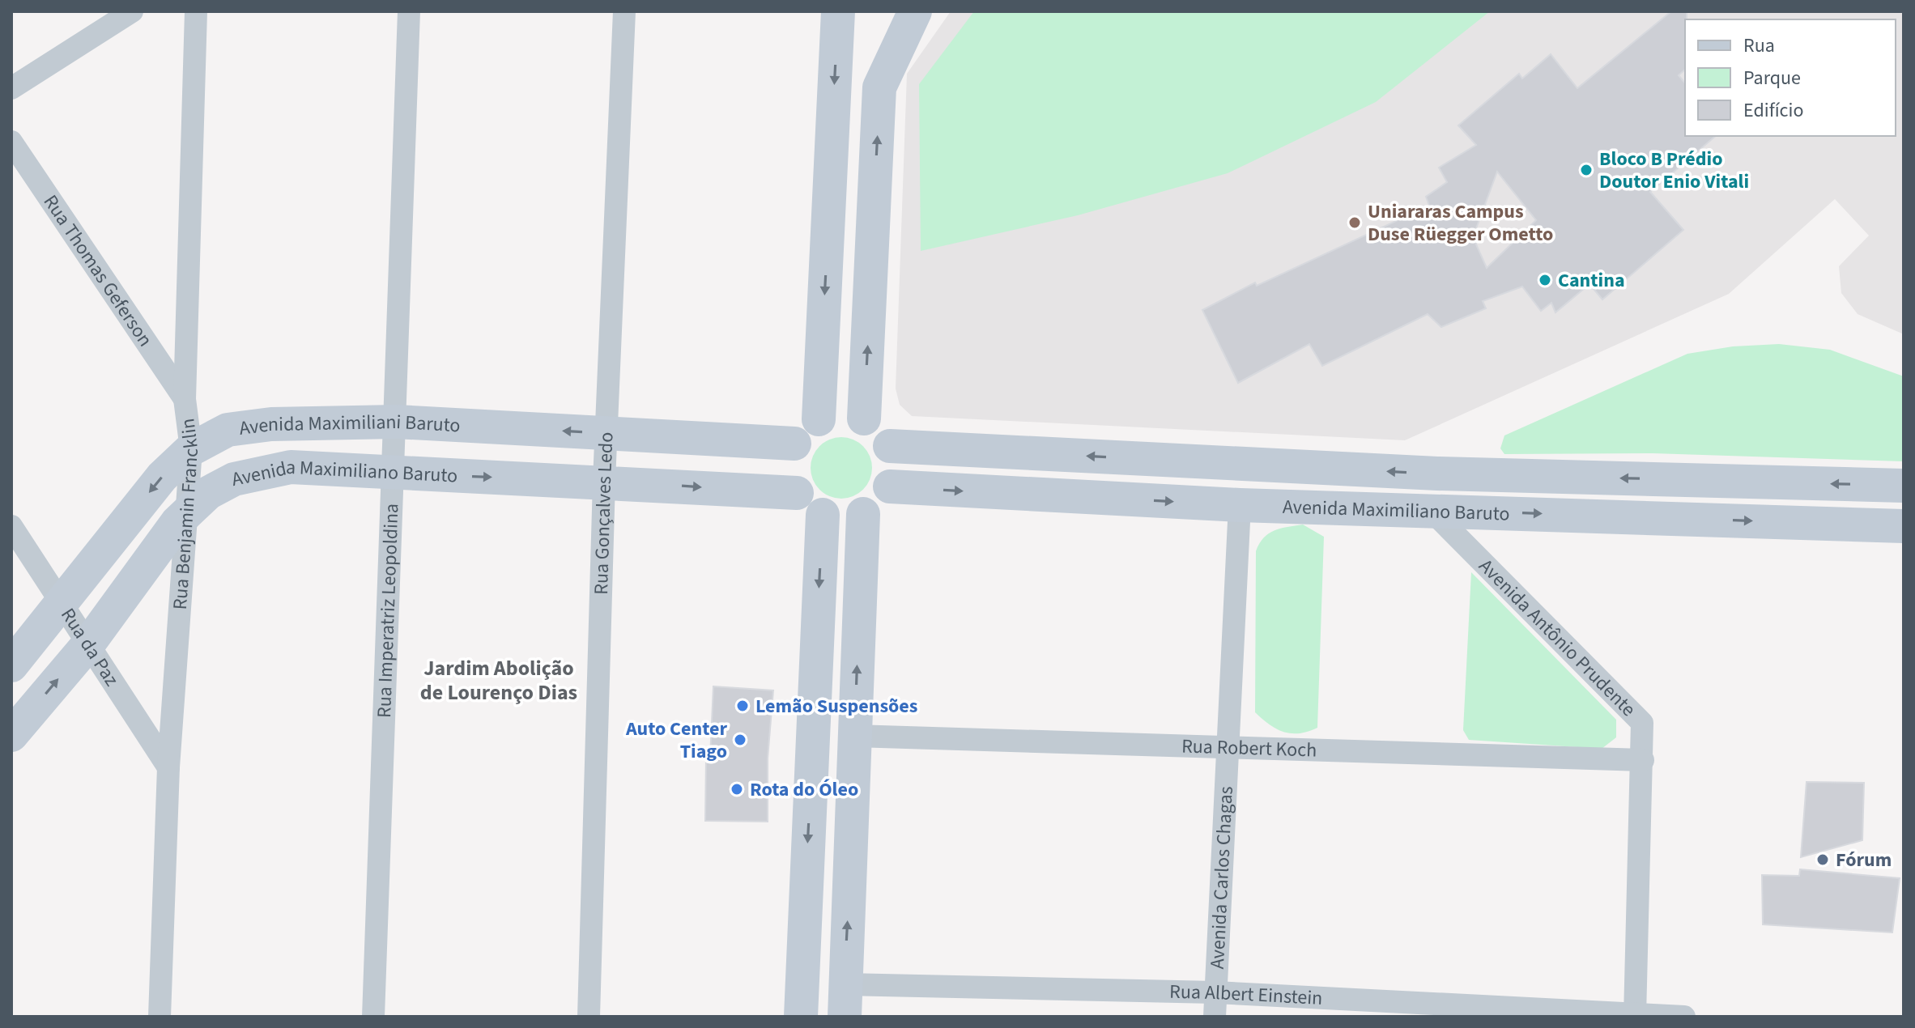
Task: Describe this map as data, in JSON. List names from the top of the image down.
{
  "streets": {
    "street": [
      "Rua Thomas Geferson",
      "Avenida Maximiliani Baruto",
      "Avenida Maximiliano Baruto",
      "Rua Benjamin Francklin",
      "Rua Gonçalves Ledo",
      "Rua Imperatriz Leopoldina",
      "Avenida Antônio Prudente",
      "Rua da Paz",
      "Rua Robert Koch",
      "Avenida Carlos Chagas",
      "Rua Albert Einstein"
    ]
  },
  "crossings": [
    ["Rua Thomas Geferson", "Rua Benjamin Francklin"],
    ["Avenida Maximiliani Baruto", "Avenida Maximiliano Baruto"],
    ["Avenida Maximiliani Baruto", "Rua Benjamin Francklin"],
    ["Avenida Maximiliani Baruto", "Rua Gonçalves Ledo"],
    ["Avenida Maximiliani Baruto", "Rua Imperatriz Leopoldina"],
    ["Avenida Maximiliani Baruto", "Rua da Paz"],
    ["Avenida Maximiliano Baruto", "Rua Benjamin Francklin"],
    ["Avenida Maximiliano Baruto", "Rua Gonçalves Ledo"],
    ["Avenida Maximiliano Baruto", "Rua Imperatriz Leopoldina"],
    ["Avenida Maximiliano Baruto", "Avenida Antônio Prudente"],
    ["Avenida Maximiliano Baruto", "Rua da Paz"],
    ["Avenida Maximiliano Baruto", "Avenida Carlos Chagas"],
    ["Rua Benjamin Francklin", "Rua da Paz"],
    ["Avenida Antônio Prudente", "Rua Robert Koch"],
    ["Avenida Antônio Prudente", "Rua Albert Einstein"],
    ["Rua Robert Koch", "Avenida Carlos Chagas"],
    ["Avenida Carlos Chagas", "Rua Albert Einstein"]
  ],
  "one_way": ["Avenida Maximiliani Baruto"],
  "districts": ["Jardim Abolição de Lourenço Dias"],
  "places": [
    "Bloco B Prédio Doutor Enio Vitali",
    "Uniararas Campus Duse Rüegger Ometto",
    "Cantina",
    "Lemão Suspensões",
    "Auto Center Tiago",
    "Rota do Óleo",
    "Fórum"
  ],
  "legend": ["Rua", "Parque", "Edifício"]
}
